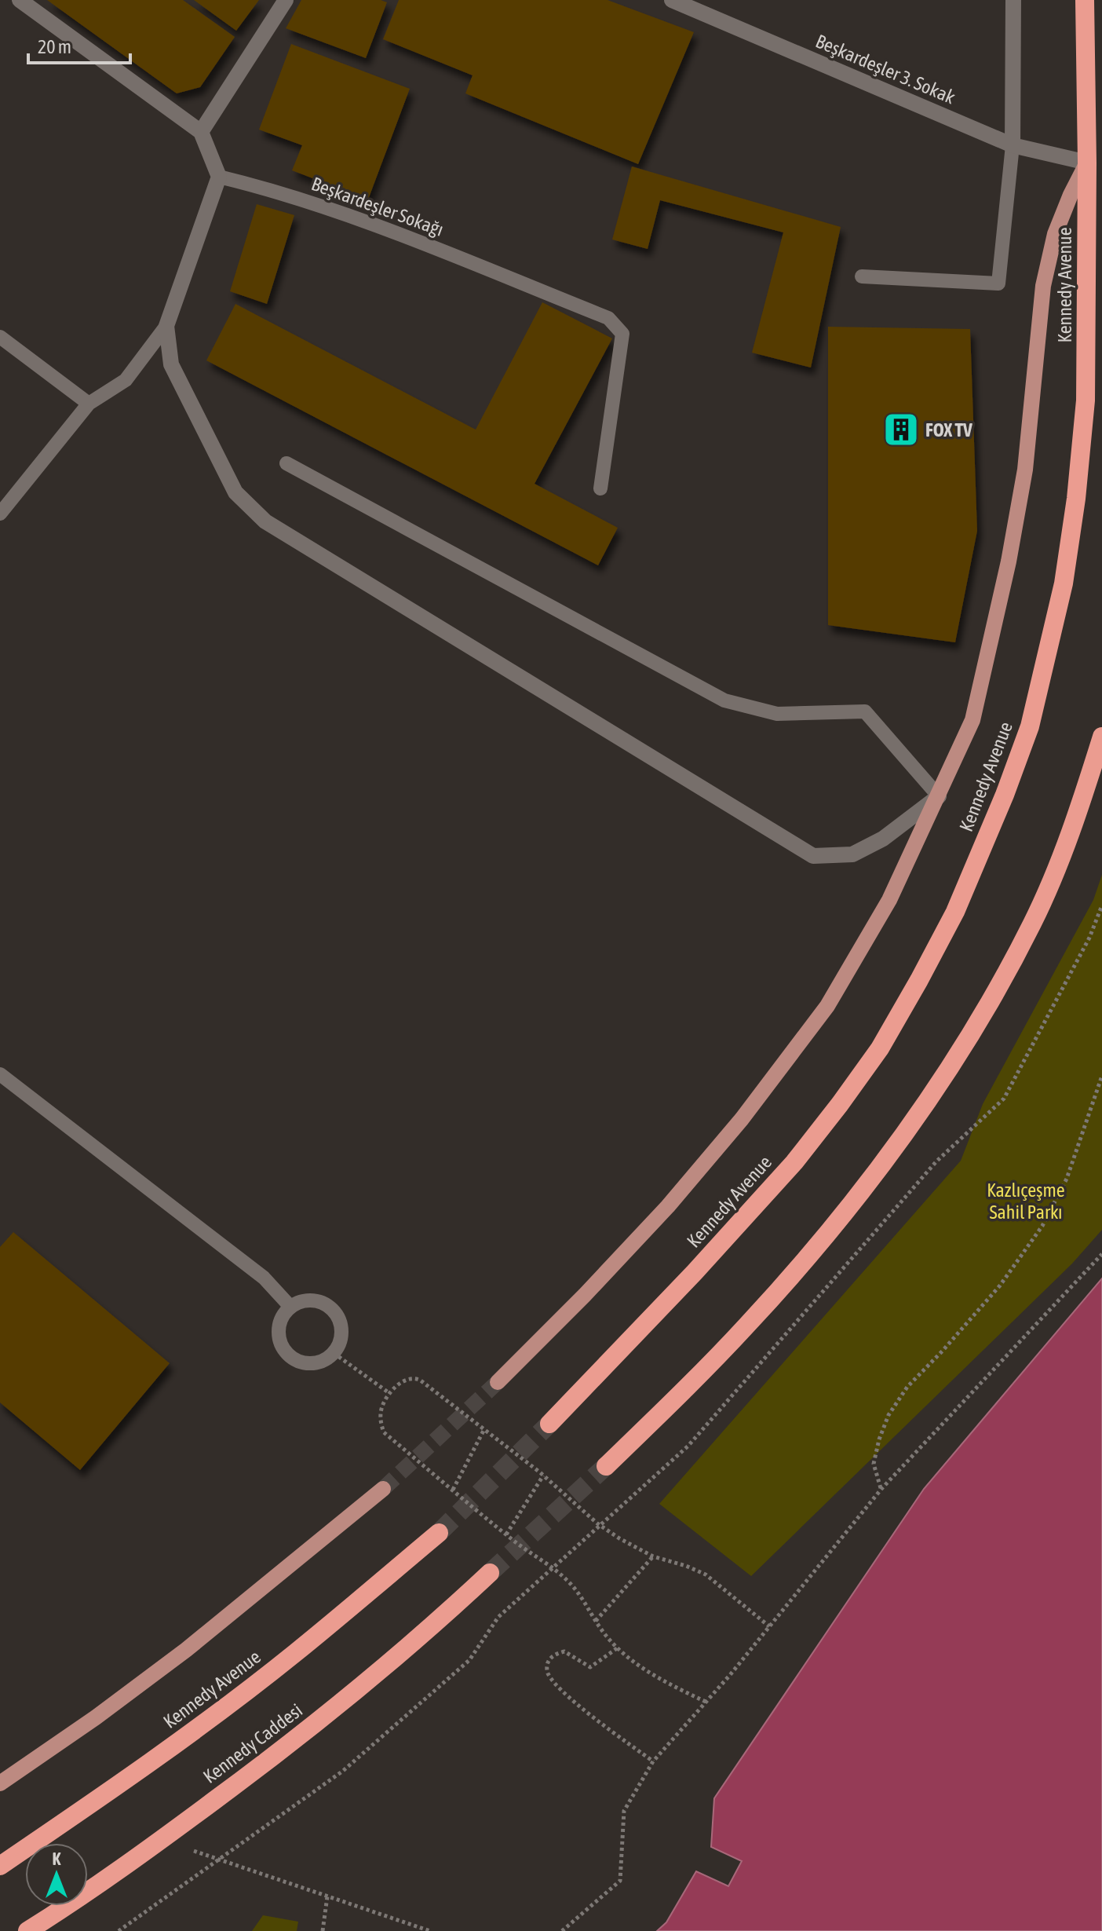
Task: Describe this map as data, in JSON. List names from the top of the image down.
{
  "streets": {
    "highway": ["Kennedy Avenue", "Kennedy Caddesi"],
    "street": ["Beşkardeşler 3. Sokak"],
    "lane": ["Beşkardeşler Sokağı"]
  },
  "crossings": [
    ["Beşkardeşler 3. Sokak", "Kennedy Avenue"]
  ],
  "parks": ["Kazlıçeşme Sahil Parkı"],
  "places": {
    "building": ["FOX TV"]
  },
  "scale_bar": "20 m",
  "north": "top"
}
